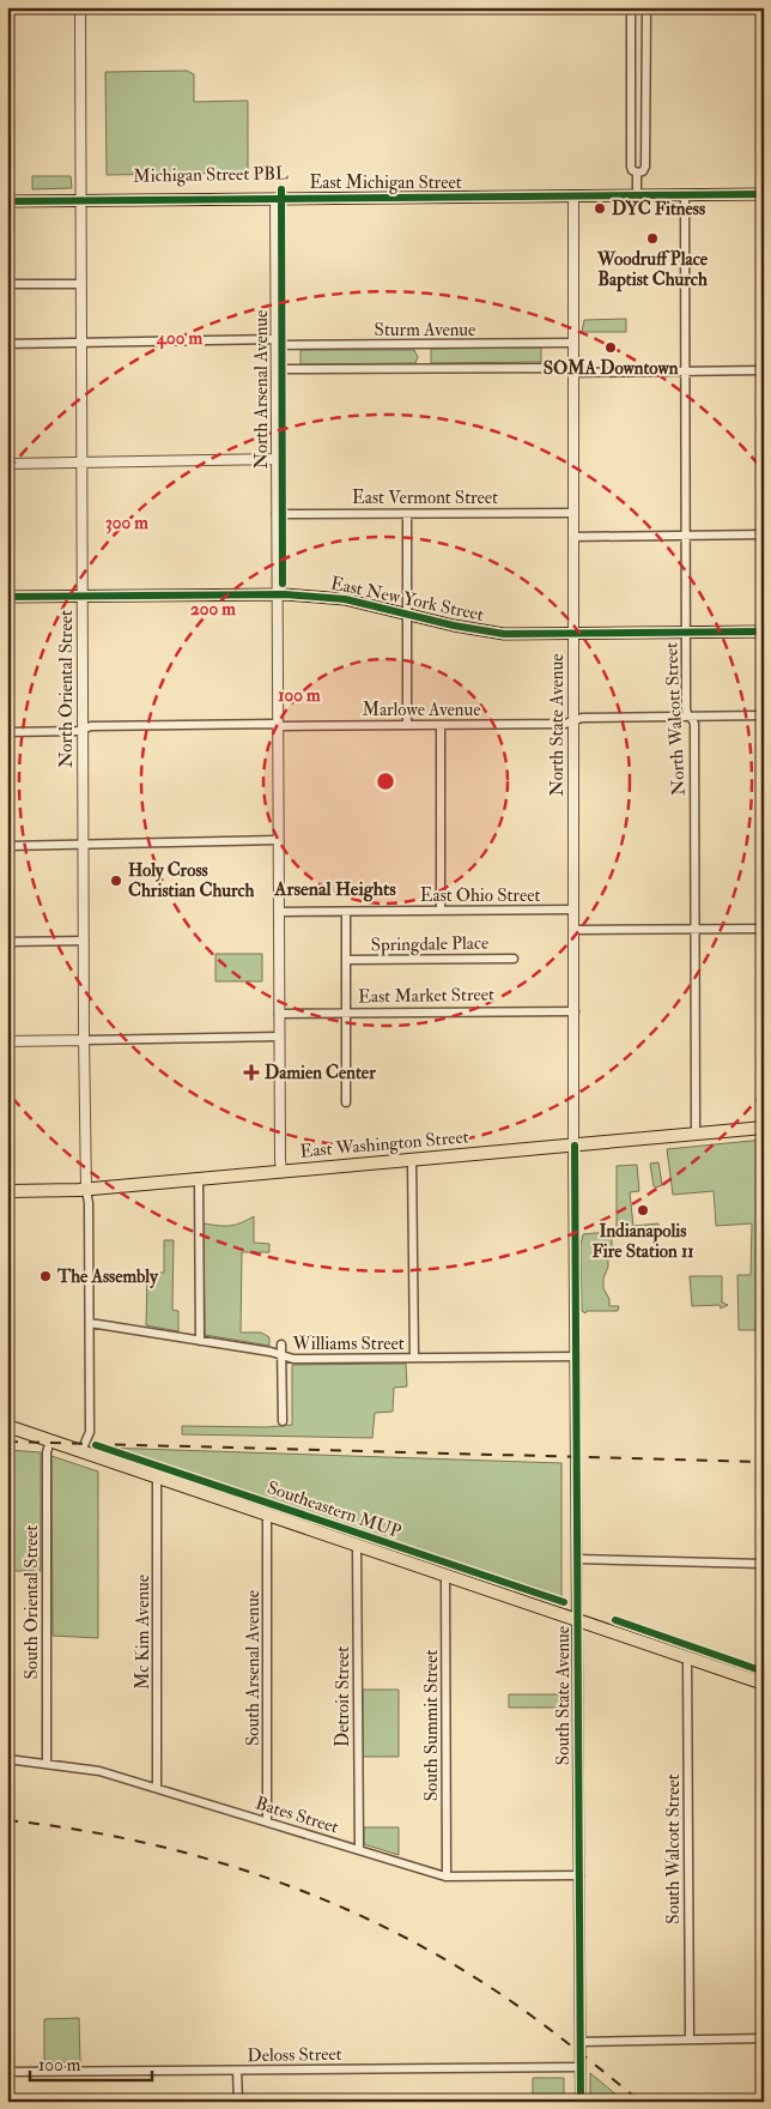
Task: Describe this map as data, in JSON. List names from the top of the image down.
{
  "streets": {
    "main road": ["East Michigan Street", "East New York Street", "East Washington Street"],
    "street": [
      "Sturm Avenue",
      "North Arsenal Avenue",
      "East Vermont Street",
      "North Oriental Street",
      "Marlowe Avenue",
      "North Walcott Street",
      "North State Avenue",
      "East Ohio Street",
      "Springdale Place",
      "East Market Street",
      "Williams Street",
      "South Oriental Street",
      "Mc Kim Avenue",
      "South Arsenal Avenue",
      "South State Avenue",
      "Detroit Street",
      "South Summit Street",
      "Bates Street",
      "South Walcott Street",
      "Deloss Street"
    ],
    "cycle path": ["Michigan Street PBL", "Southeastern MUP"]
  },
  "crossings": [
    ["East Michigan Street", "North Arsenal Avenue"],
    ["East Michigan Street", "North Oriental Street"],
    ["East Michigan Street", "North Walcott Street"],
    ["East Michigan Street", "North State Avenue"],
    ["Sturm Avenue", "North Arsenal Avenue"],
    ["Sturm Avenue", "North Oriental Street"],
    ["Sturm Avenue", "North State Avenue"],
    ["North Arsenal Avenue", "East Vermont Street"],
    ["North Arsenal Avenue", "East New York Street"],
    ["North Arsenal Avenue", "Marlowe Avenue"],
    ["North Arsenal Avenue", "East Ohio Street"],
    ["North Arsenal Avenue", "East Market Street"],
    ["North Arsenal Avenue", "East Washington Street"],
    ["East Vermont Street", "North State Avenue"],
    ["East New York Street", "North Oriental Street"],
    ["East New York Street", "North Walcott Street"],
    ["East New York Street", "North State Avenue"],
    ["North Oriental Street", "Marlowe Avenue"],
    ["North Oriental Street", "East Washington Street"],
    ["Marlowe Avenue", "North Walcott Street"],
    ["Marlowe Avenue", "North State Avenue"],
    ["North Walcott Street", "East Washington Street"],
    ["North State Avenue", "East Ohio Street"],
    ["North State Avenue", "East Market Street"],
    ["North State Avenue", "East Washington Street"],
    ["North State Avenue", "South State Avenue"],
    ["East Washington Street", "South State Avenue"],
    ["Williams Street", "South State Avenue"],
    ["South Oriental Street", "Bates Street"],
    ["Mc Kim Avenue", "Bates Street"],
    ["South Arsenal Avenue", "Bates Street"],
    ["South State Avenue", "Bates Street"],
    ["South State Avenue", "Deloss Street"],
    ["Detroit Street", "Bates Street"],
    ["South Summit Street", "Bates Street"]
  ],
  "districts": ["Arsenal Heights"],
  "places": {
    "other": [
      "DYC Fitness",
      "Woodruff Place Baptist Church",
      "SOMA Downtown",
      "Holy Cross Christian Church",
      "Indianapolis Fire Station 11",
      "The Assembly"
    ],
    "health": ["Damien Center"]
  },
  "scale_bar": "100 m",
  "rings": [
    "400 m",
    "300 m",
    "200 m",
    "100 m"
  ]
}
